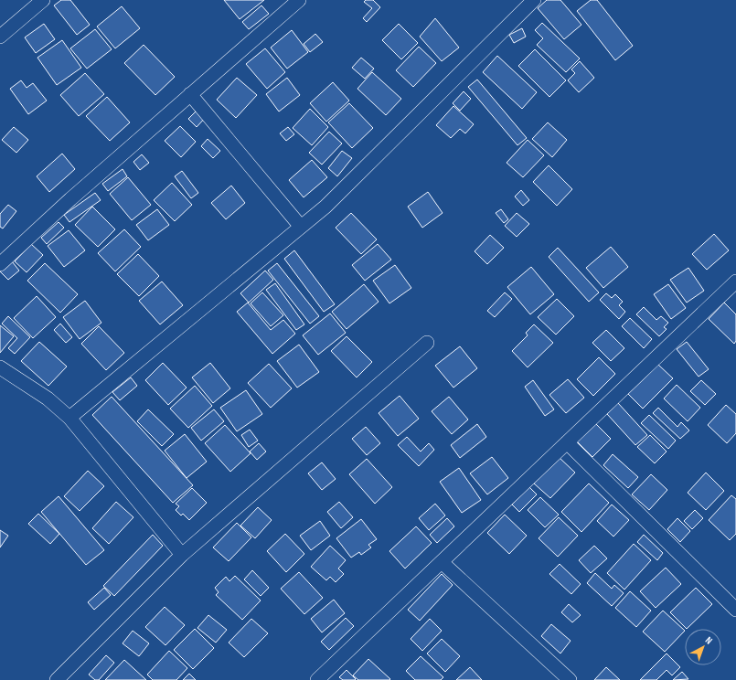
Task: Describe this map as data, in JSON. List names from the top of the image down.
{
  "north": "top right"
}
